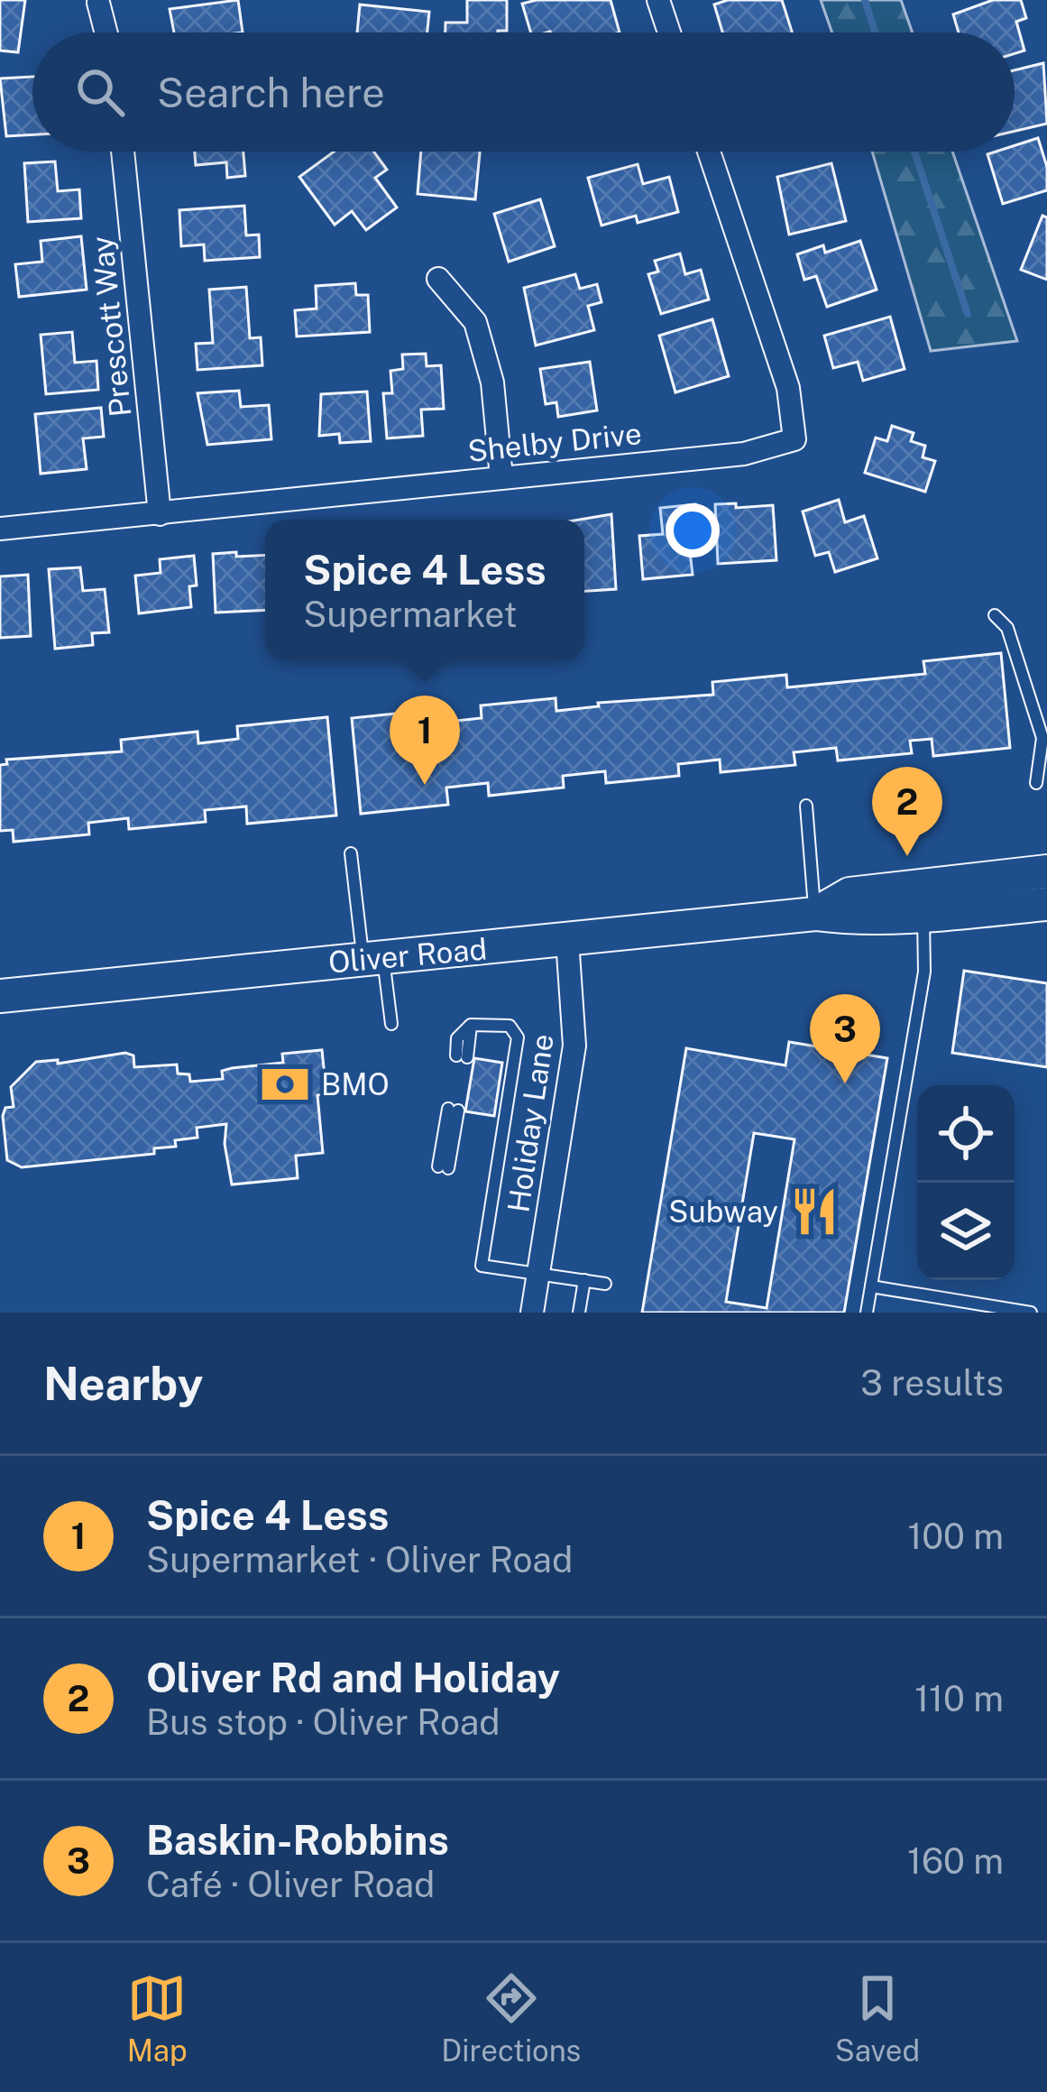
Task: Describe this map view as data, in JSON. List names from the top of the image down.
{
  "streets": {
    "street": [
      "Prescott Way",
      "Shelby Drive",
      "Oliver Road",
      "Holiday Lane"
    ]
  },
  "crossings": [
    ["Prescott Way", "Shelby Drive"],
    ["Oliver Road", "Holiday Lane"]
  ],
  "places": {
    "bank": ["BMO"],
    "restaurant": ["Subway"]
  },
  "page": {
    "search": "Search here",
    "popup": ["Spice 4 Less", "Supermarket"],
    "pins": ["1", "2", "3"],
    "heading": ["Nearby", "3 results"],
    "list": [
      {
        "mark": "1",
        "name": "Spice 4 Less",
        "note": "Supermarket · Oliver Road",
        "value": "100 m"
      },
      {
        "mark": "2",
        "name": "Oliver Rd and Holiday",
        "note": "Bus stop · Oliver Road",
        "value": "110 m"
      },
      {
        "mark": "3",
        "name": "Baskin-Robbins",
        "note": "Café · Oliver Road",
        "value": "160 m"
      }
    ],
    "nav": ["Map", "Directions", "Saved"]
  }
}
